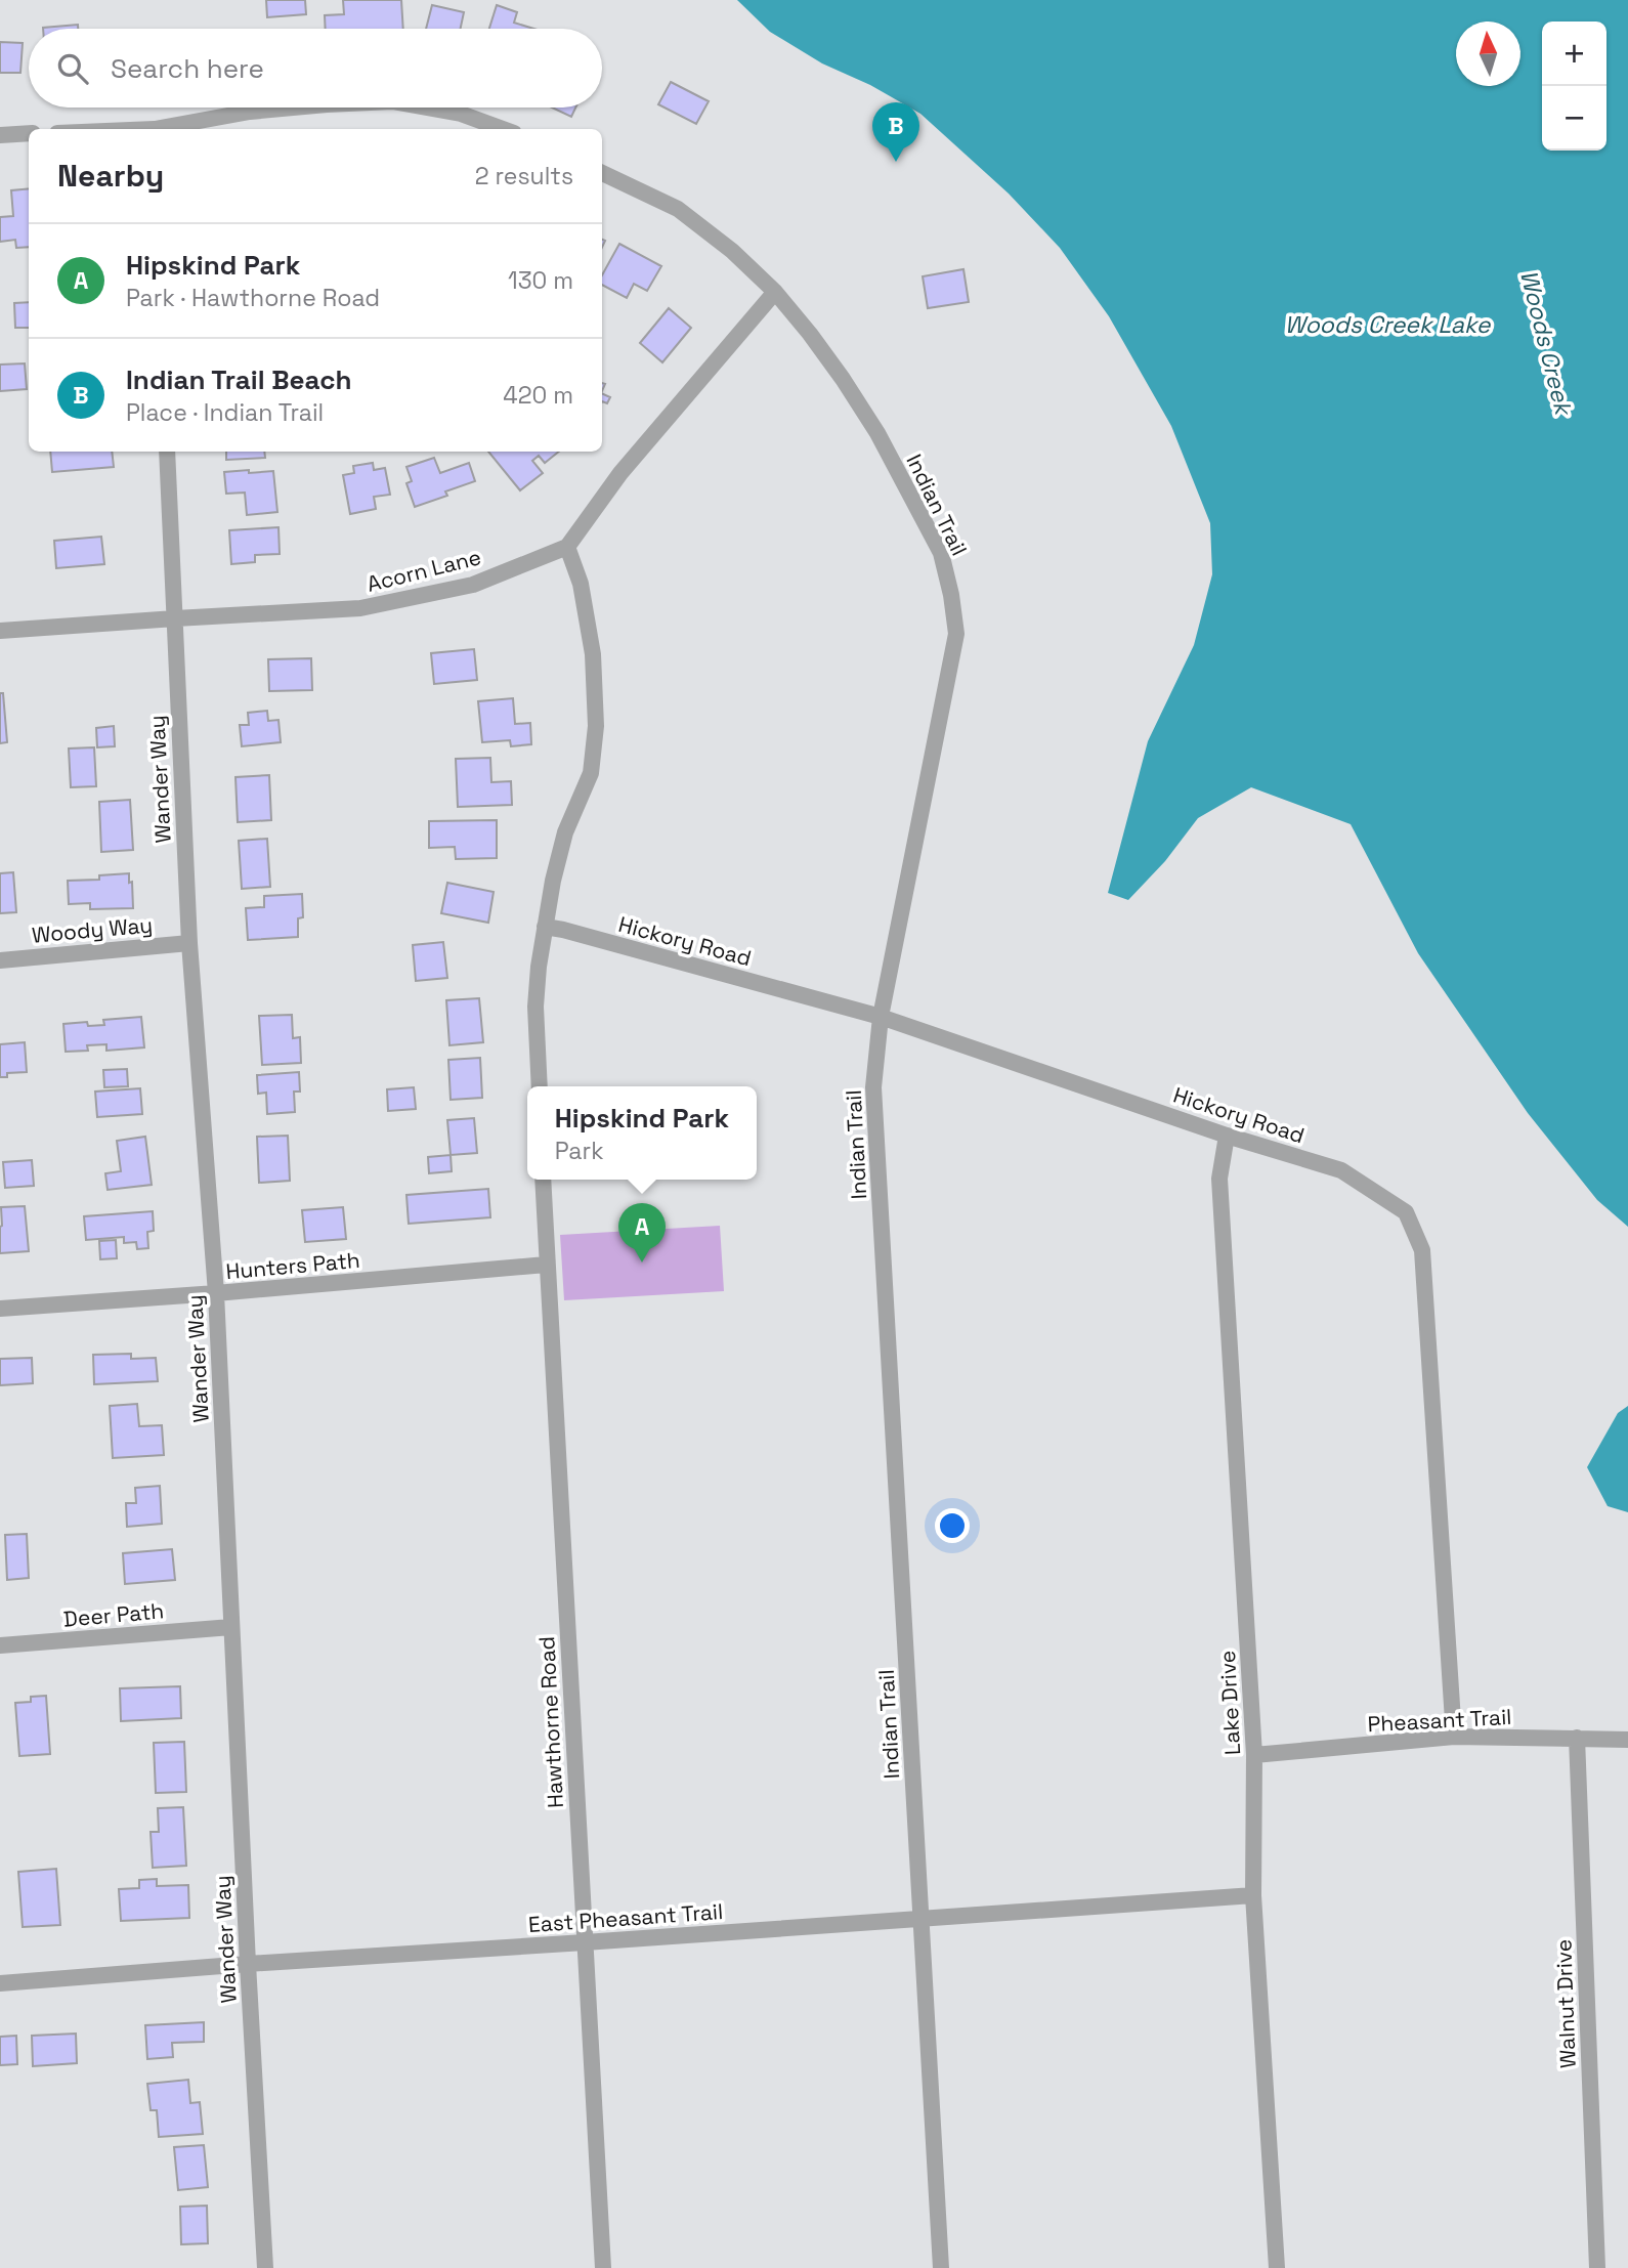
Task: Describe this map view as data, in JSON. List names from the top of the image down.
{
  "streets": {
    "street": [
      "Indian Trail",
      "Acorn Lane",
      "Wander Way",
      "Woody Way",
      "Hickory Road",
      "Hunters Path",
      "Deer Path",
      "Lake Drive",
      "Pheasant Trail",
      "Hawthorne Road",
      "East Pheasant Trail",
      "Walnut Drive"
    ]
  },
  "crossings": [
    ["Indian Trail", "Hickory Road"],
    ["Indian Trail", "East Pheasant Trail"],
    ["Acorn Lane", "Wander Way"],
    ["Wander Way", "Woody Way"],
    ["Wander Way", "Hunters Path"],
    ["Wander Way", "Deer Path"],
    ["Wander Way", "East Pheasant Trail"],
    ["Hickory Road", "Lake Drive"],
    ["Hickory Road", "Pheasant Trail"],
    ["Hunters Path", "Hawthorne Road"],
    ["Lake Drive", "Pheasant Trail"],
    ["Lake Drive", "East Pheasant Trail"],
    ["Pheasant Trail", "Walnut Drive"],
    ["Hawthorne Road", "East Pheasant Trail"]
  ],
  "water": ["Woods Creek Lake", "Woods Creek"],
  "north": "top",
  "page": {
    "map_buttons": ["+", "−"],
    "search": "Search here",
    "pins": ["B", "A"],
    "heading": ["Nearby", "2 results"],
    "list": [
      {
        "mark": "A",
        "name": "Hipskind Park",
        "note": "Park · Hawthorne Road",
        "value": "130 m"
      },
      {
        "mark": "B",
        "name": "Indian Trail Beach",
        "note": "Place · Indian Trail",
        "value": "420 m"
      }
    ],
    "popup": ["Hipskind Park", "Park"]
  }
}
